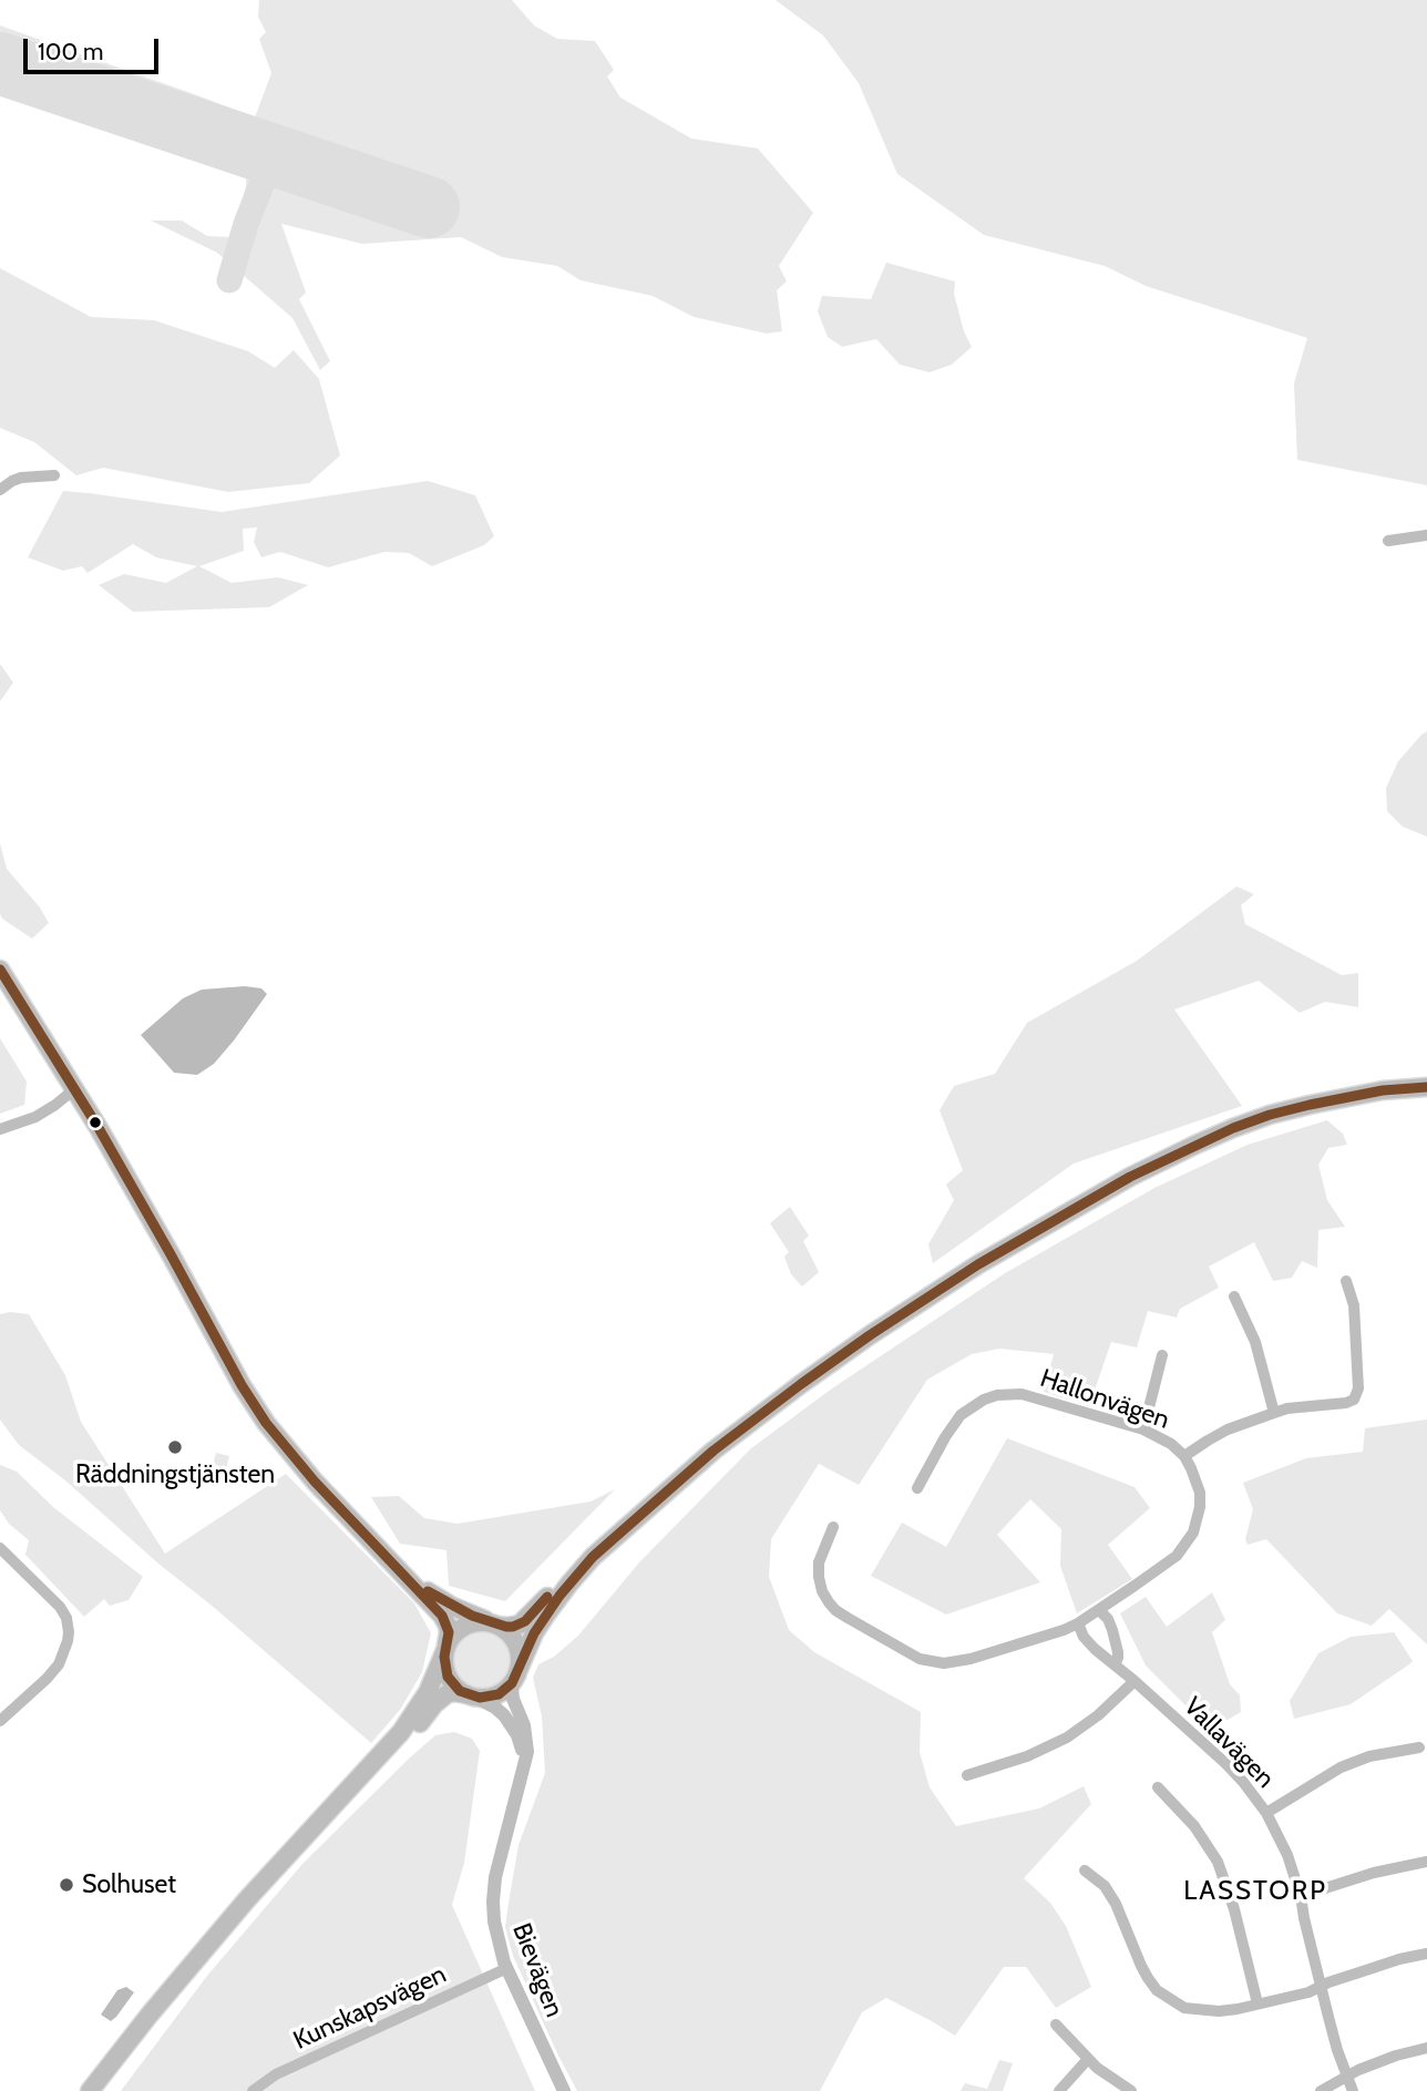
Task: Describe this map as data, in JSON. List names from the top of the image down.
{
  "streets": {
    "street": [
      "Hallonvägen",
      "Vallavägen",
      "Bievägen",
      "Kunskapsvägen"
    ]
  },
  "crossings": [
    ["Hallonvägen", "Vallavägen"],
    ["Bievägen", "Kunskapsvägen"]
  ],
  "districts": ["LASSTORP"],
  "places": ["Räddningstjänsten", "Solhuset"],
  "scale_bar": "100 m"
}
